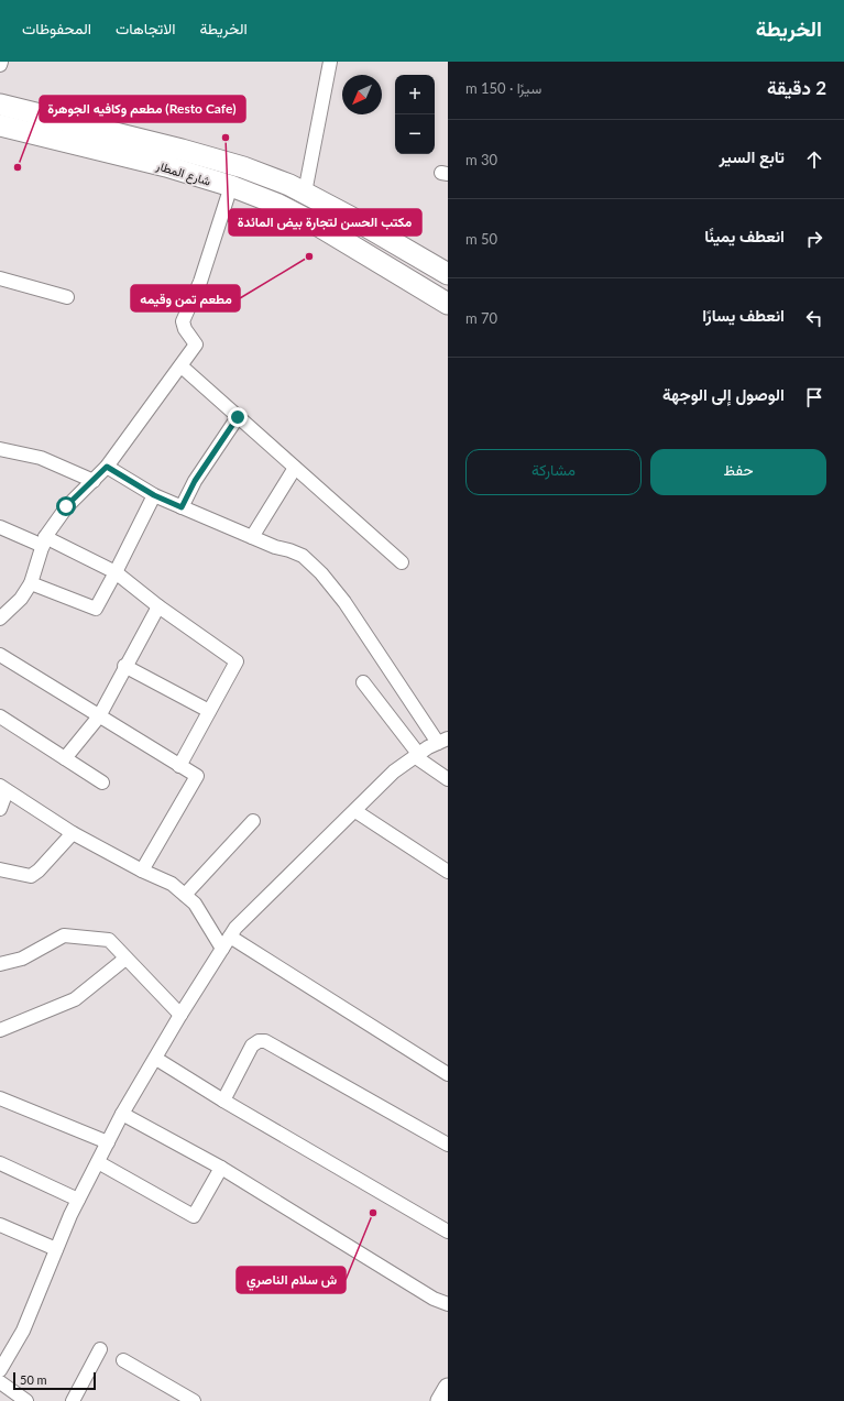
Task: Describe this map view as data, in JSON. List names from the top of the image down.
{
  "streets": {
    "main road": ["شارع المطار"]
  },
  "places": [
    "مكتب الحسن لتجارة بيض المائدة",
    "مطعم وكافيه الجوهرة (Resto Cafe)",
    "مطعم تمن وقيمه",
    "ش سلام الناصري"
  ],
  "scale_bar": "50 m",
  "north": "bottom left",
  "page": {
    "header": "الخريطة",
    "nav": ["الخريطة", "الاتجاهات", "المحفوظات"],
    "heading": ["2 دقيقة", "سيرًا · 150 m"],
    "map_buttons": ["+", "−"],
    "list": [
      ["تابع السير", "30 m"],
      ["انعطف يمينًا", "50 m"],
      ["انعطف يسارًا", "70 m"],
      "الوصول إلى الوجهة"
    ],
    "buttons": ["حفظ", "مشاركة"],
    "scale": "50 m"
  }
}
